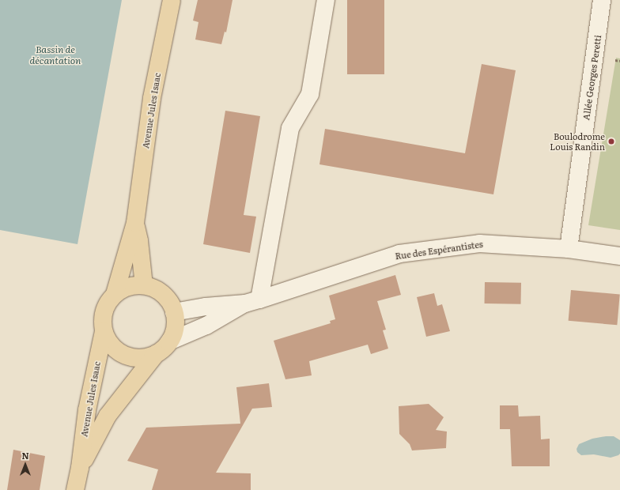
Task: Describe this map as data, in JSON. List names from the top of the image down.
{
  "streets": {
    "main road": ["Avenue Jules Isaac"],
    "street": ["Allée Georges Peretti", "Rue des Espérantistes"]
  },
  "crossings": [
    ["Allée Georges Peretti", "Rue des Espérantistes"],
    ["Avenue Jules Isaac", "Rue des Espérantistes"]
  ],
  "water": ["Bassin de décantation"],
  "places": ["Boulodrome Louis Randin"],
  "north": "top"
}
